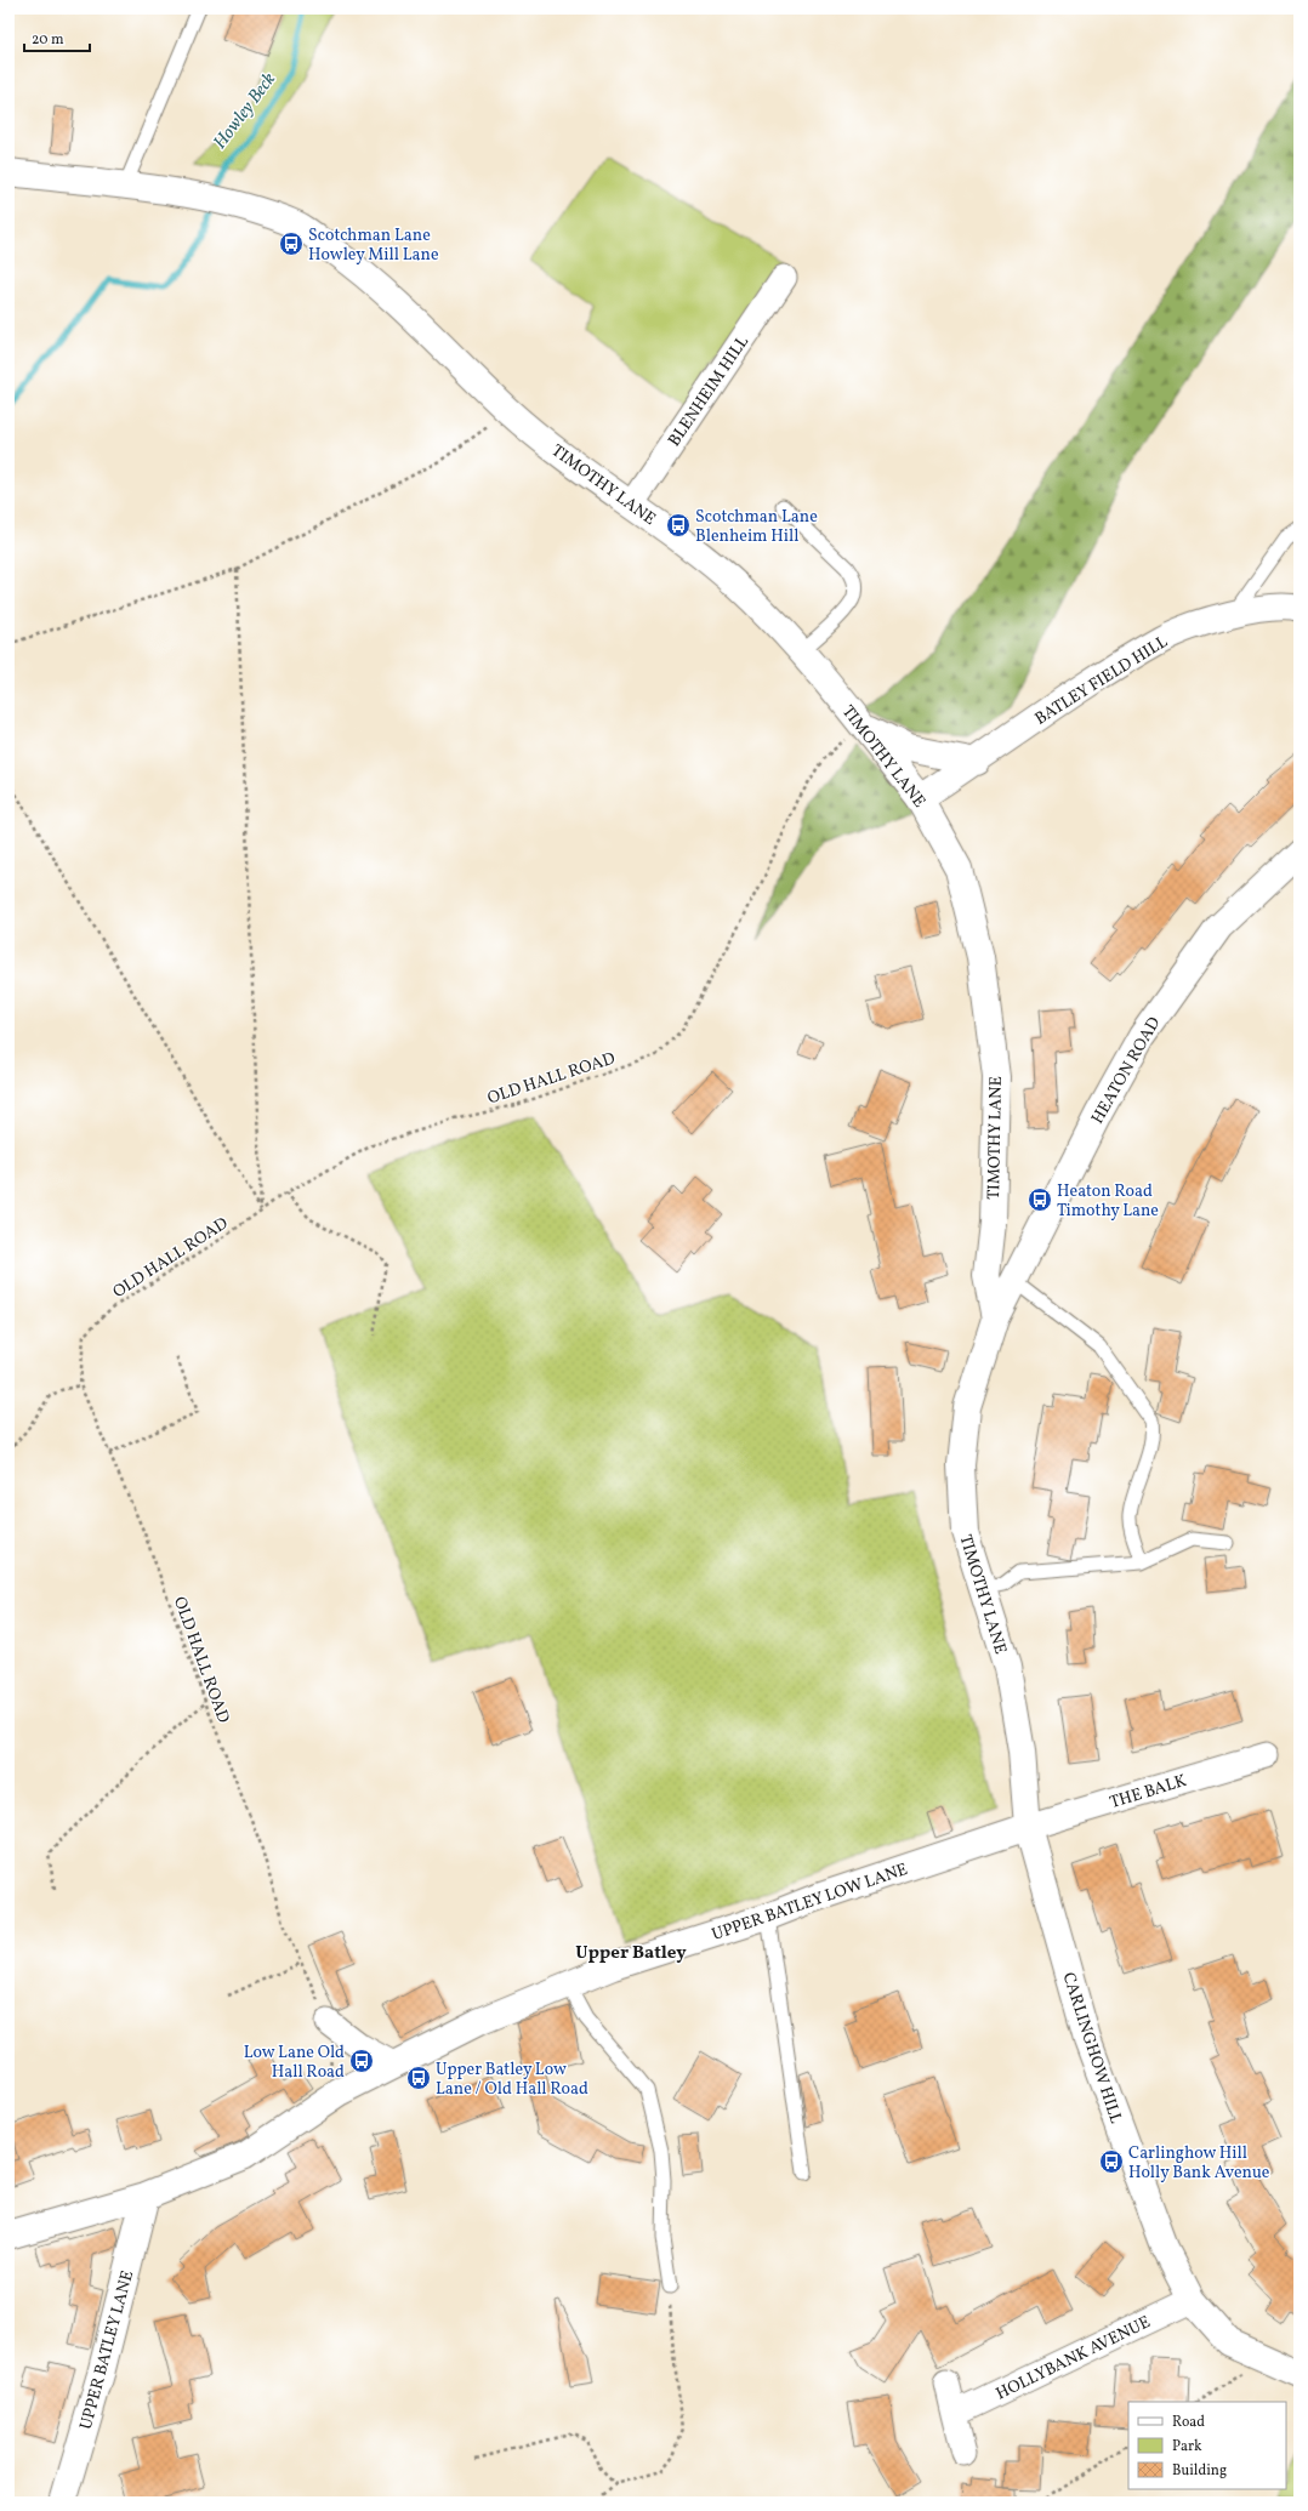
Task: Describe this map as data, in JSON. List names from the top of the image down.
{
  "streets": {
    "street": [
      "BLENHEIM HILL",
      "TIMOTHY LANE",
      "BATLEY FIELD HILL",
      "HEATON ROAD",
      "THE BALK",
      "UPPER BATLEY LOW LANE",
      "CARLINGHOW HILL",
      "UPPER BATLEY LANE",
      "HOLLYBANK AVENUE"
    ],
    "path": ["OLD HALL ROAD"]
  },
  "crossings": [
    ["BLENHEIM HILL", "TIMOTHY LANE"],
    ["TIMOTHY LANE", "BATLEY FIELD HILL"],
    ["TIMOTHY LANE", "HEATON ROAD"],
    ["TIMOTHY LANE", "OLD HALL ROAD"],
    ["TIMOTHY LANE", "THE BALK"],
    ["TIMOTHY LANE", "UPPER BATLEY LOW LANE"],
    ["TIMOTHY LANE", "CARLINGHOW HILL"],
    ["OLD HALL ROAD", "UPPER BATLEY LOW LANE"],
    ["THE BALK", "UPPER BATLEY LOW LANE"],
    ["THE BALK", "CARLINGHOW HILL"],
    ["UPPER BATLEY LOW LANE", "CARLINGHOW HILL"],
    ["UPPER BATLEY LOW LANE", "UPPER BATLEY LANE"],
    ["CARLINGHOW HILL", "HOLLYBANK AVENUE"]
  ],
  "districts": ["Upper Batley"],
  "water": ["Howley Beck"],
  "places": {
    "bus stop": [
      "Scotchman Lane Howley Mill Lane",
      "Scotchman Lane Blenheim Hill",
      "Heaton Road Timothy Lane",
      "Low Lane Old Hall Road",
      "Upper Batley Low Lane / Old Hall Road",
      "Carlinghow Hill Holly Bank Avenue"
    ]
  },
  "legend": ["Road", "Park", "Building"],
  "scale_bar": "20 m"
}
